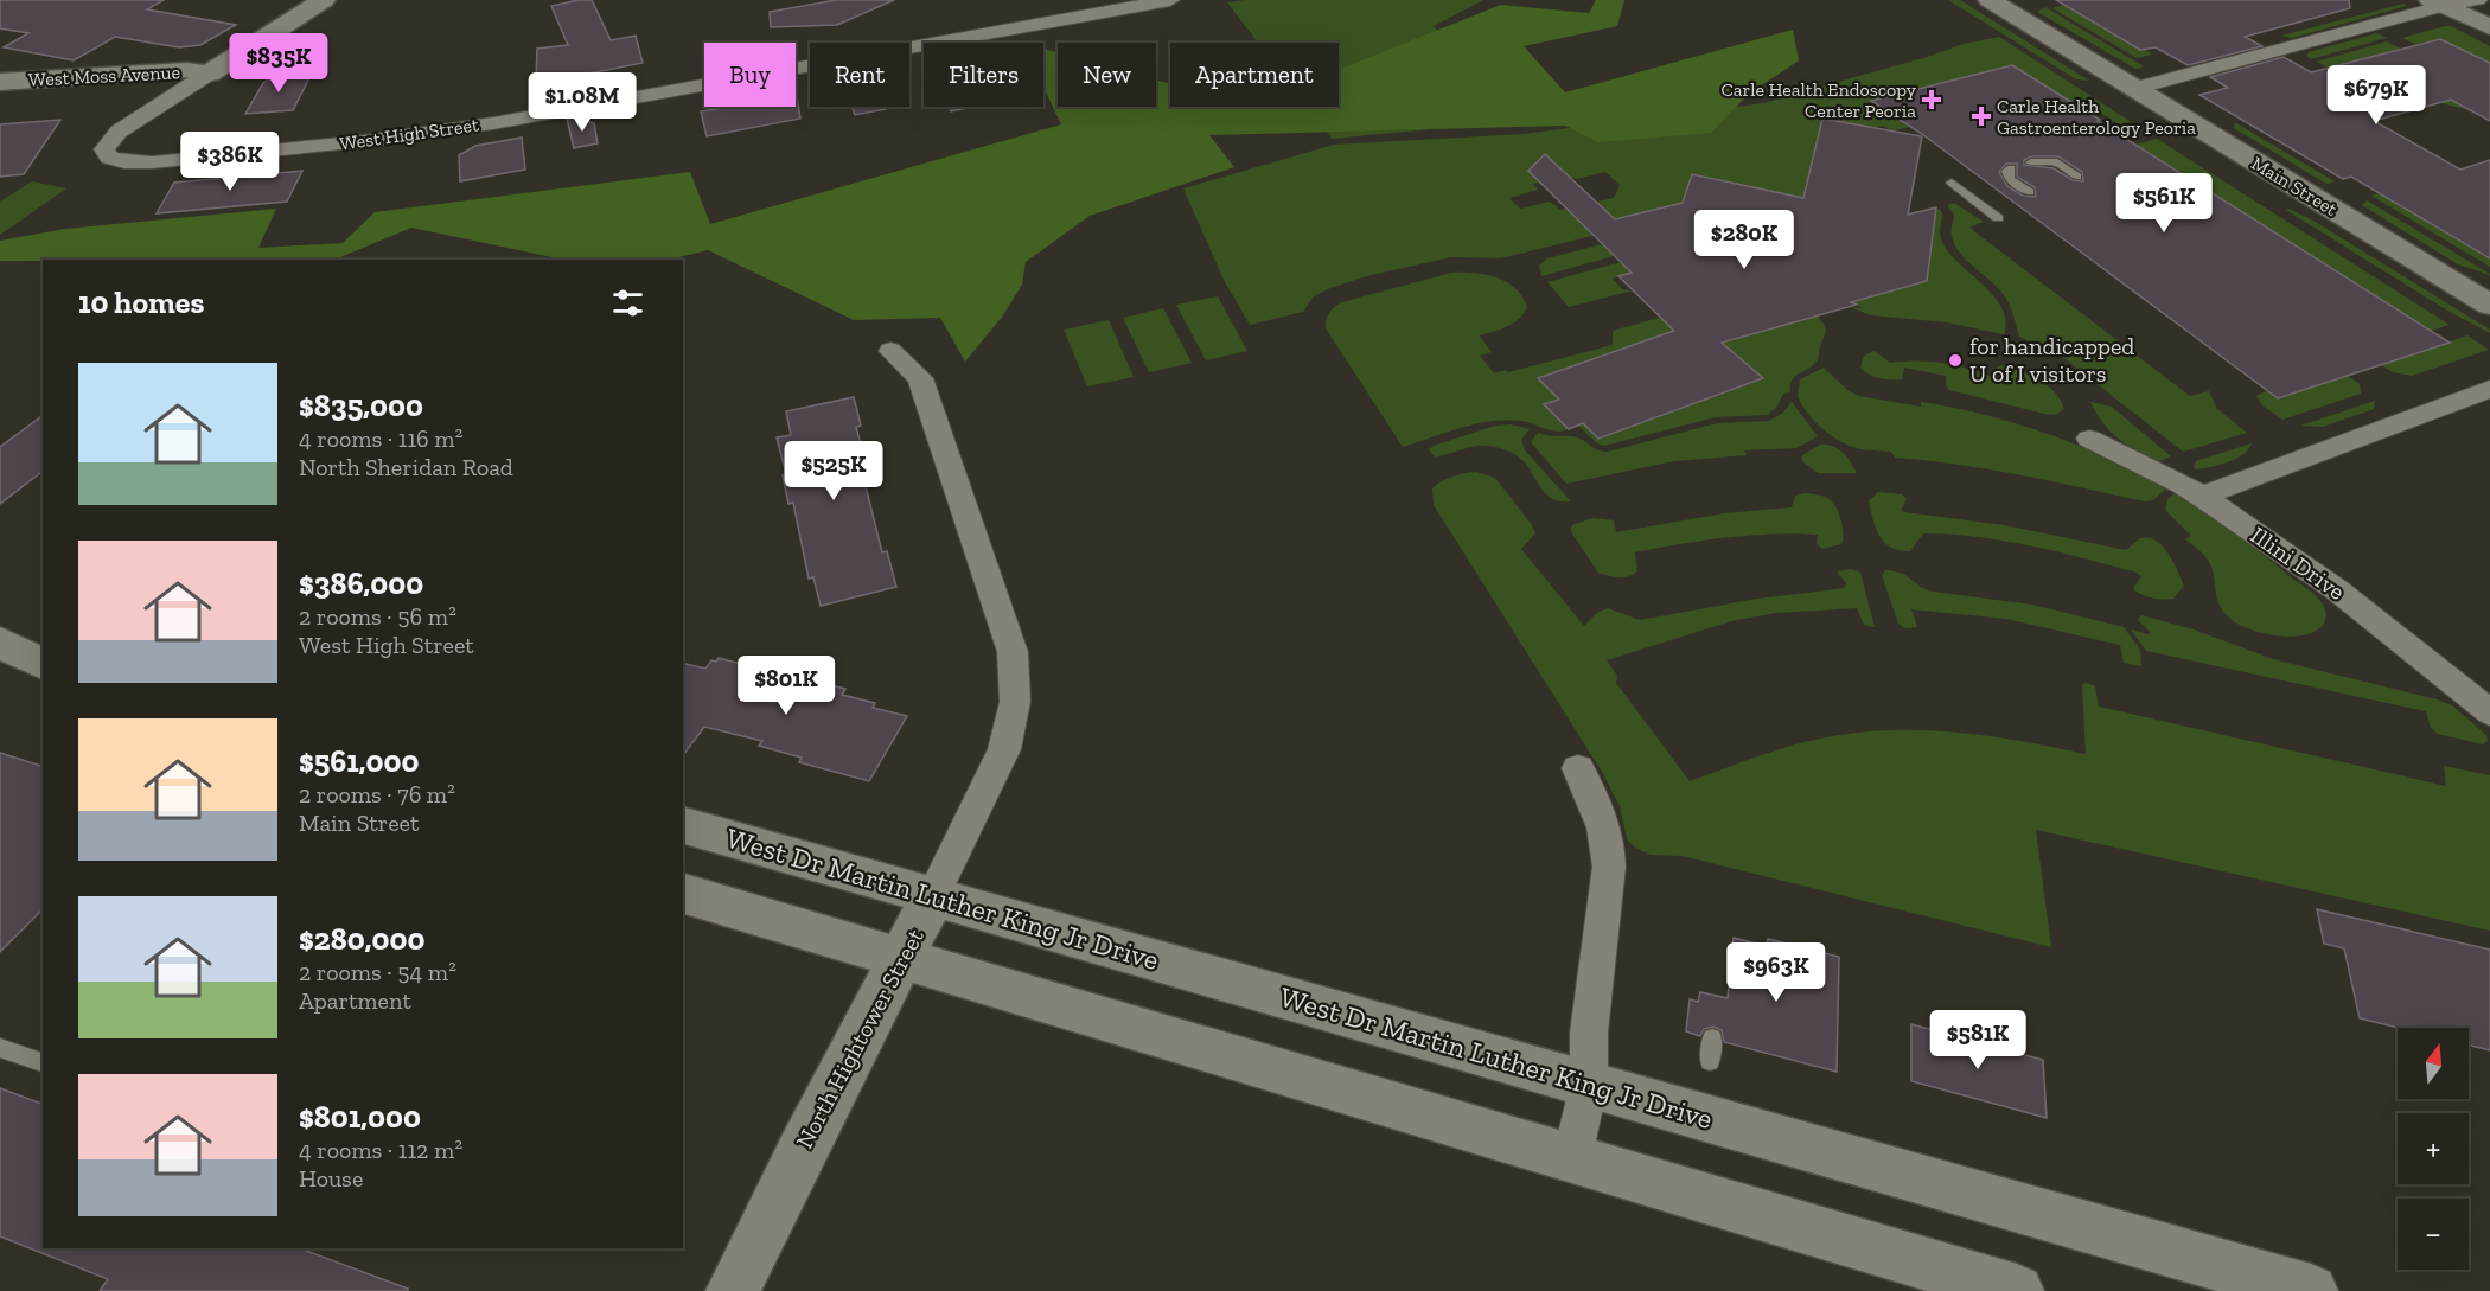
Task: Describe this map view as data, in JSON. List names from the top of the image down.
{
  "streets": {
    "main road": [
      "West Moss Avenue",
      "Main Street",
      "West Dr Martin Luther King Jr Drive",
      "North Hightower Street"
    ],
    "street": ["West High Street", "Illini Drive"]
  },
  "crossings": [
    ["West Moss Avenue", "West High Street"],
    ["West Dr Martin Luther King Jr Drive", "North Hightower Street"]
  ],
  "places": {
    "health": ["Carle Health Endoscopy Center Peoria", "Carle Health Gastroenterology Peoria"],
    "other": ["for handicapped U of I visitors"]
  },
  "north": "top",
  "page": {
    "price": [
      "$835K",
      "$679K",
      "$1.08M",
      "$386K",
      "$561K",
      "$280K",
      "$525K",
      "$801K",
      "$963K",
      "$581K"
    ],
    "chip": [
      "Buy",
      "Rent",
      "Filters",
      "New",
      "Apartment"
    ],
    "heading": "10 homes",
    "list": [
      {
        "name": "$835,000",
        "note": "4 rooms · 116 m² · North Sheridan Road"
      },
      {
        "name": "$386,000",
        "note": "2 rooms · 56 m² · West High Street"
      },
      {
        "name": "$561,000",
        "note": "2 rooms · 76 m² · Main Street"
      },
      {
        "name": "$280,000",
        "note": "2 rooms · 54 m² · Apartment"
      },
      {
        "name": "$801,000",
        "note": "4 rooms · 112 m² · House"
      }
    ],
    "map_buttons": ["+", "−"]
  }
}
